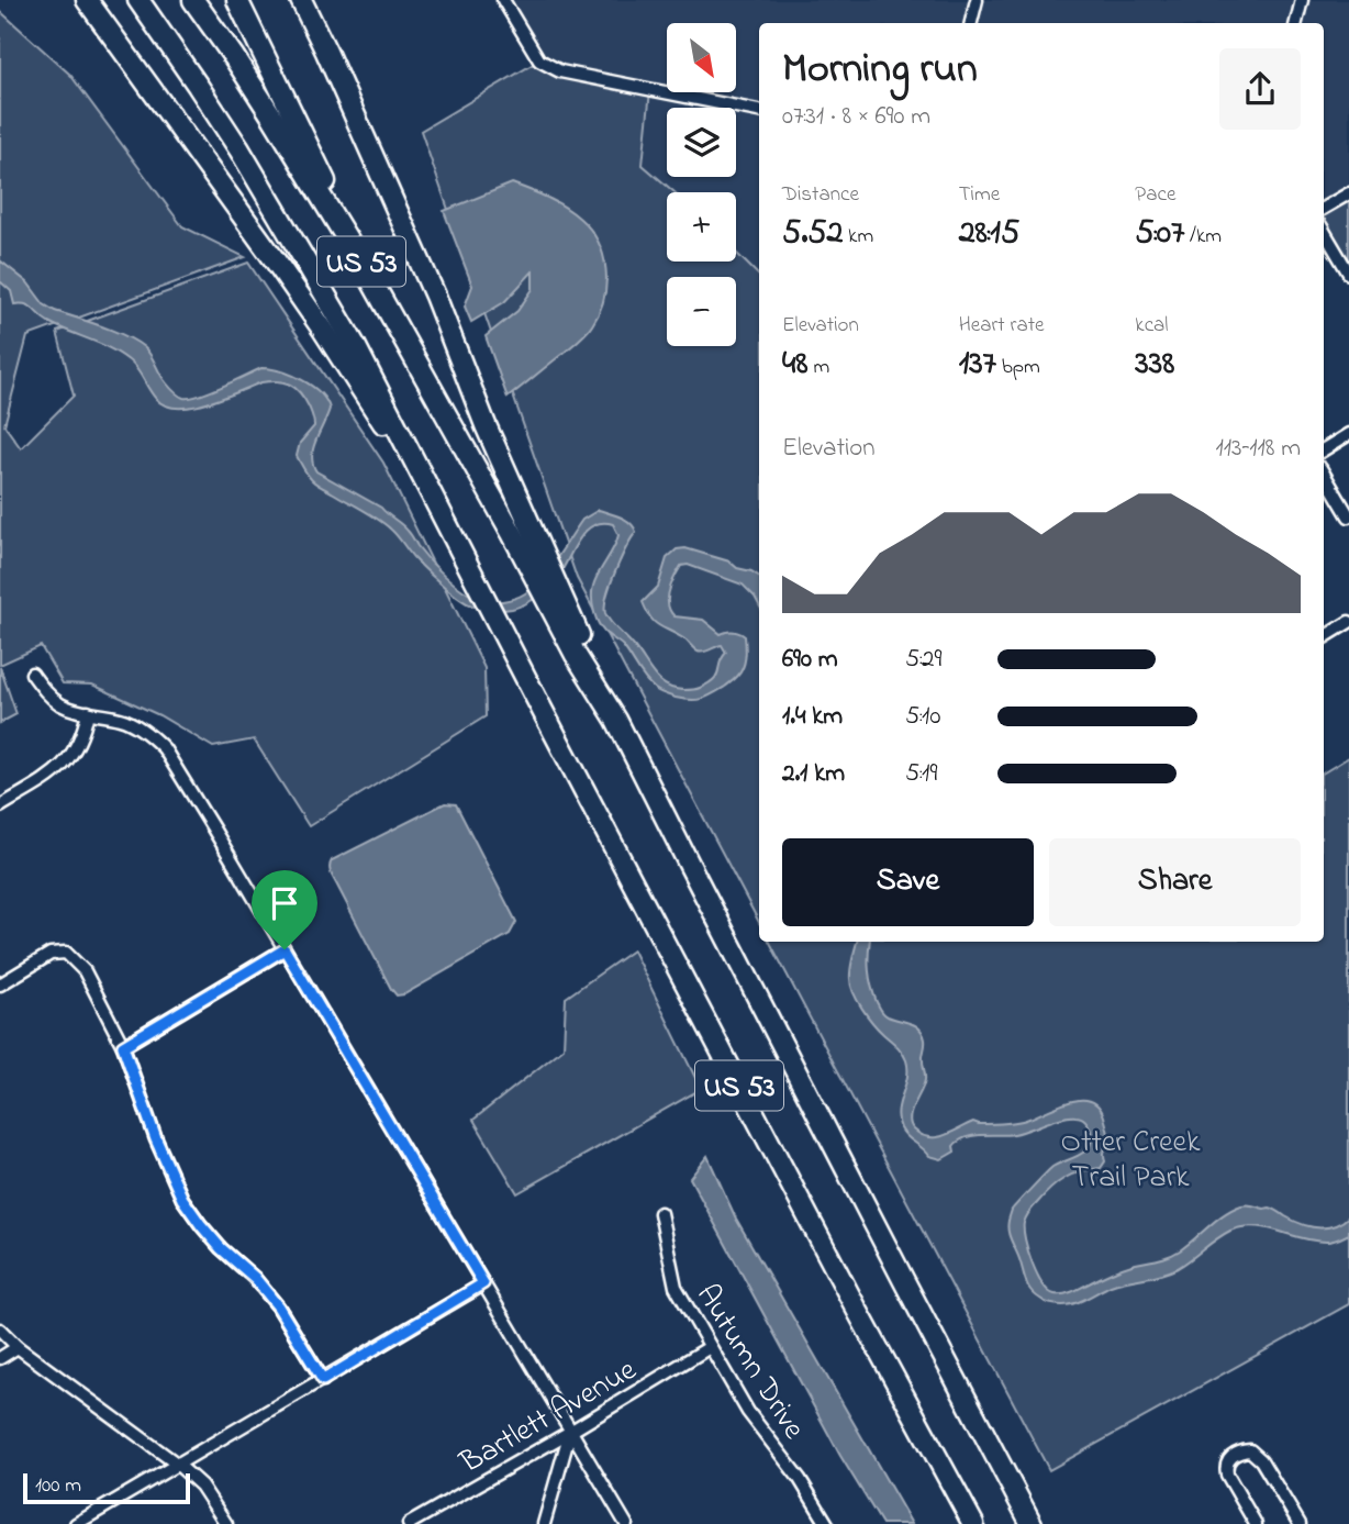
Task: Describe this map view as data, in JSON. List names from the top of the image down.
{
  "streets": {
    "highway": ["US 53"],
    "street": ["Autumn Drive", "Bartlett Avenue"]
  },
  "crossings": [
    ["Autumn Drive", "Bartlett Avenue"]
  ],
  "parks": ["Otter Creek Trail Park"],
  "scale_bar": "100 m",
  "north": "bottom right",
  "page": {
    "map_buttons": ["+", "−"],
    "heading": ["Morning run", "07:31 · 8 × 690 m"],
    "stats": [
      ["Distance", "5.52 km"],
      ["Time", "28:15"],
      ["Pace", "5:07 /km"],
      ["Elevation", "48 m"],
      ["Heart rate", "137 bpm"],
      ["kcal", "338"]
    ],
    "chart": ["Elevation", "113–118 m"],
    "list": [
      {
        "name": "690 m",
        "note": "5:29"
      },
      {
        "name": "1.4 km",
        "note": "5:10"
      },
      {
        "name": "2.1 km",
        "note": "5:19"
      }
    ],
    "buttons": ["Save", "Share"],
    "scale": "100 m"
  }
}
